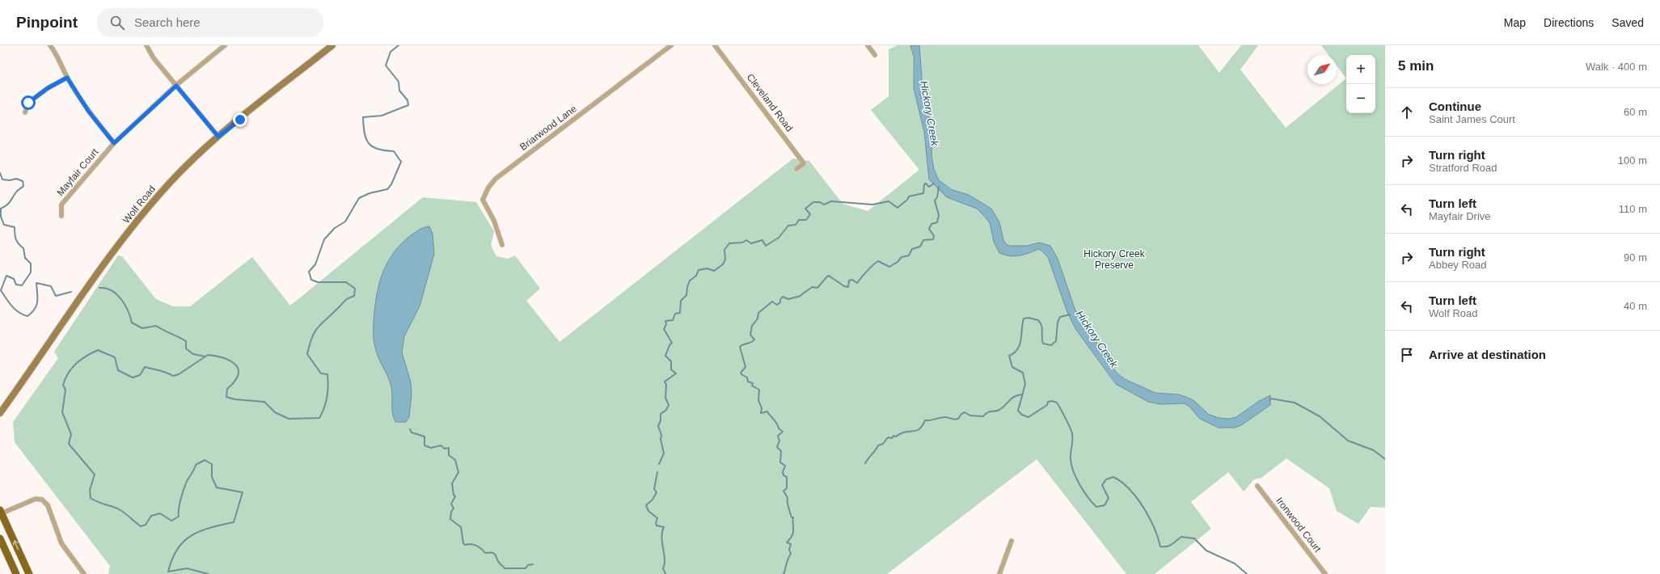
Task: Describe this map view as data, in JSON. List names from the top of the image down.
{
  "streets": {
    "main road": ["Wolf Road"],
    "street": [
      "Cleveland Road",
      "Briarwood Lane",
      "Mayfair Court",
      "Ironwood Court"
    ]
  },
  "water": ["Hickory Creek"],
  "parks": ["Hickory Creek Preserve"],
  "north": "top right",
  "page": {
    "header": "Pinpoint",
    "search": "Search here",
    "nav": ["Map", "Directions", "Saved"],
    "heading": ["5 min", "Walk · 400 m"],
    "map_buttons": ["+", "−"],
    "list": [
      ["Continue", "Saint James Court", "60 m"],
      ["Turn right", "Stratford Road", "100 m"],
      ["Turn left", "Mayfair Drive", "110 m"],
      ["Turn right", "Abbey Road", "90 m"],
      ["Turn left", "Wolf Road", "40 m"],
      "Arrive at destination"
    ]
  }
}
